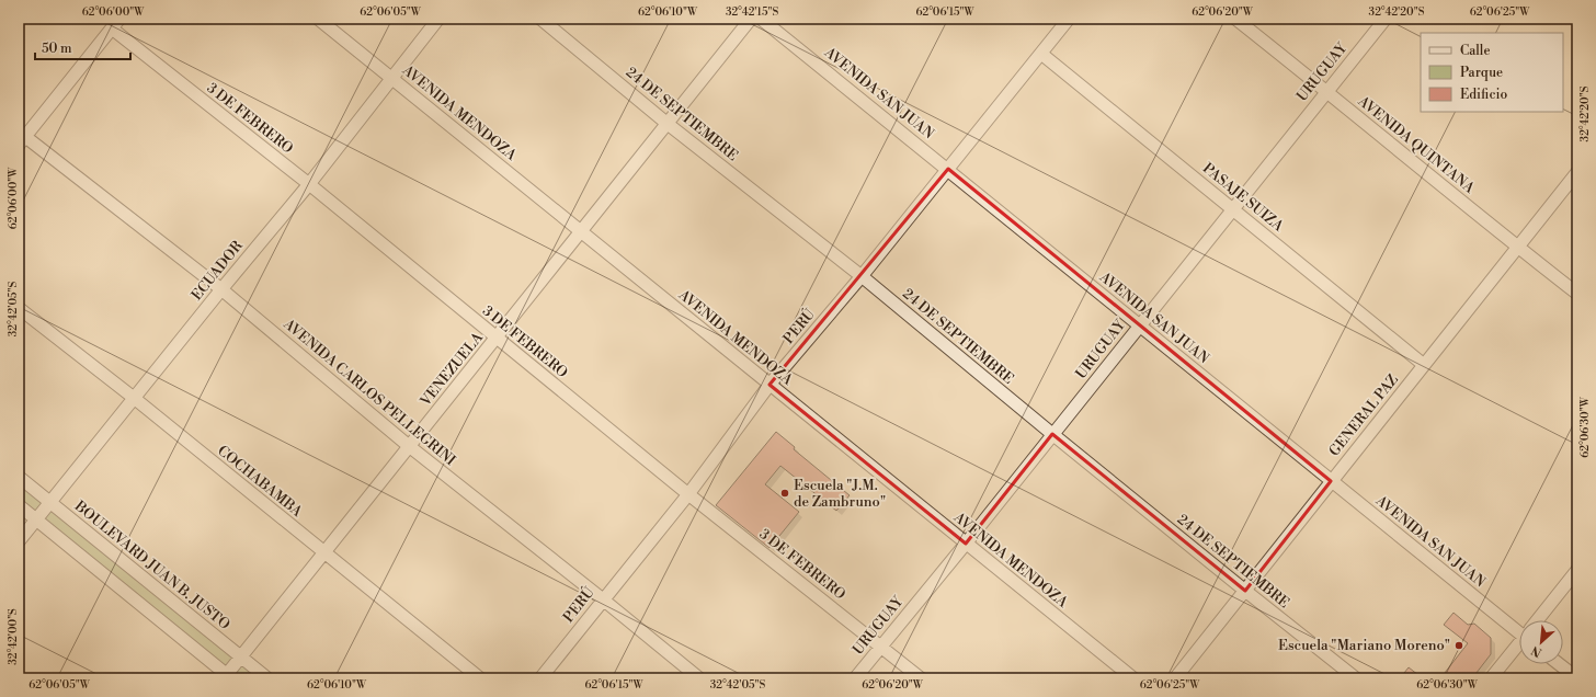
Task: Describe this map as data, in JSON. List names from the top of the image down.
{
  "streets": {
    "street": [
      "URUGUAY",
      "AVENIDA SAN JUAN",
      "AVENIDA MENDOZA",
      "24 DE SEPTIEMBRE",
      "3 DE FEBRERO",
      "AVENIDA QUINTANA",
      "PASAJE SUIZA",
      "ECUADOR",
      "PERÚ",
      "VENEZUELA",
      "AVENIDA CARLOS PELLEGRINI",
      "GENERAL PAZ",
      "COCHABAMBA",
      "BOULEVARD JUAN B. JUSTO"
    ]
  },
  "crossings": [
    ["URUGUAY", "AVENIDA SAN JUAN"],
    ["URUGUAY", "AVENIDA MENDOZA"],
    ["URUGUAY", "24 DE SEPTIEMBRE"],
    ["URUGUAY", "3 DE FEBRERO"],
    ["URUGUAY", "AVENIDA QUINTANA"],
    ["URUGUAY", "PASAJE SUIZA"],
    ["AVENIDA SAN JUAN", "PERÚ"],
    ["AVENIDA SAN JUAN", "GENERAL PAZ"],
    ["AVENIDA MENDOZA", "ECUADOR"],
    ["AVENIDA MENDOZA", "PERÚ"],
    ["AVENIDA MENDOZA", "VENEZUELA"],
    ["24 DE SEPTIEMBRE", "PERÚ"],
    ["24 DE SEPTIEMBRE", "VENEZUELA"],
    ["24 DE SEPTIEMBRE", "GENERAL PAZ"],
    ["3 DE FEBRERO", "ECUADOR"],
    ["3 DE FEBRERO", "PERÚ"],
    ["3 DE FEBRERO", "VENEZUELA"],
    ["AVENIDA QUINTANA", "GENERAL PAZ"],
    ["PASAJE SUIZA", "PERÚ"],
    ["PASAJE SUIZA", "GENERAL PAZ"],
    ["ECUADOR", "AVENIDA CARLOS PELLEGRINI"],
    ["ECUADOR", "COCHABAMBA"],
    ["ECUADOR", "BOULEVARD JUAN B. JUSTO"],
    ["PERÚ", "AVENIDA CARLOS PELLEGRINI"],
    ["VENEZUELA", "AVENIDA CARLOS PELLEGRINI"],
    ["VENEZUELA", "COCHABAMBA"],
    ["VENEZUELA", "BOULEVARD JUAN B. JUSTO"]
  ],
  "places": ["Escuela \"J.M. de Zambruno\"", "Escuela \"Mariano Moreno\""],
  "legend": ["Calle", "Parque", "Edificio"],
  "scale_bar": "50 m",
  "north": "bottom left",
  "coordinates": [
    "62°06'00\"W",
    "62°06'05\"W",
    "62°06'10\"W",
    "32°42'15\"S",
    "62°06'15\"W",
    "62°06'20\"W",
    "32°42'20\"S",
    "62°06'25\"W",
    "32°42'05\"S",
    "62°06'30\"W",
    "32°42'00\"S"
  ]
}
